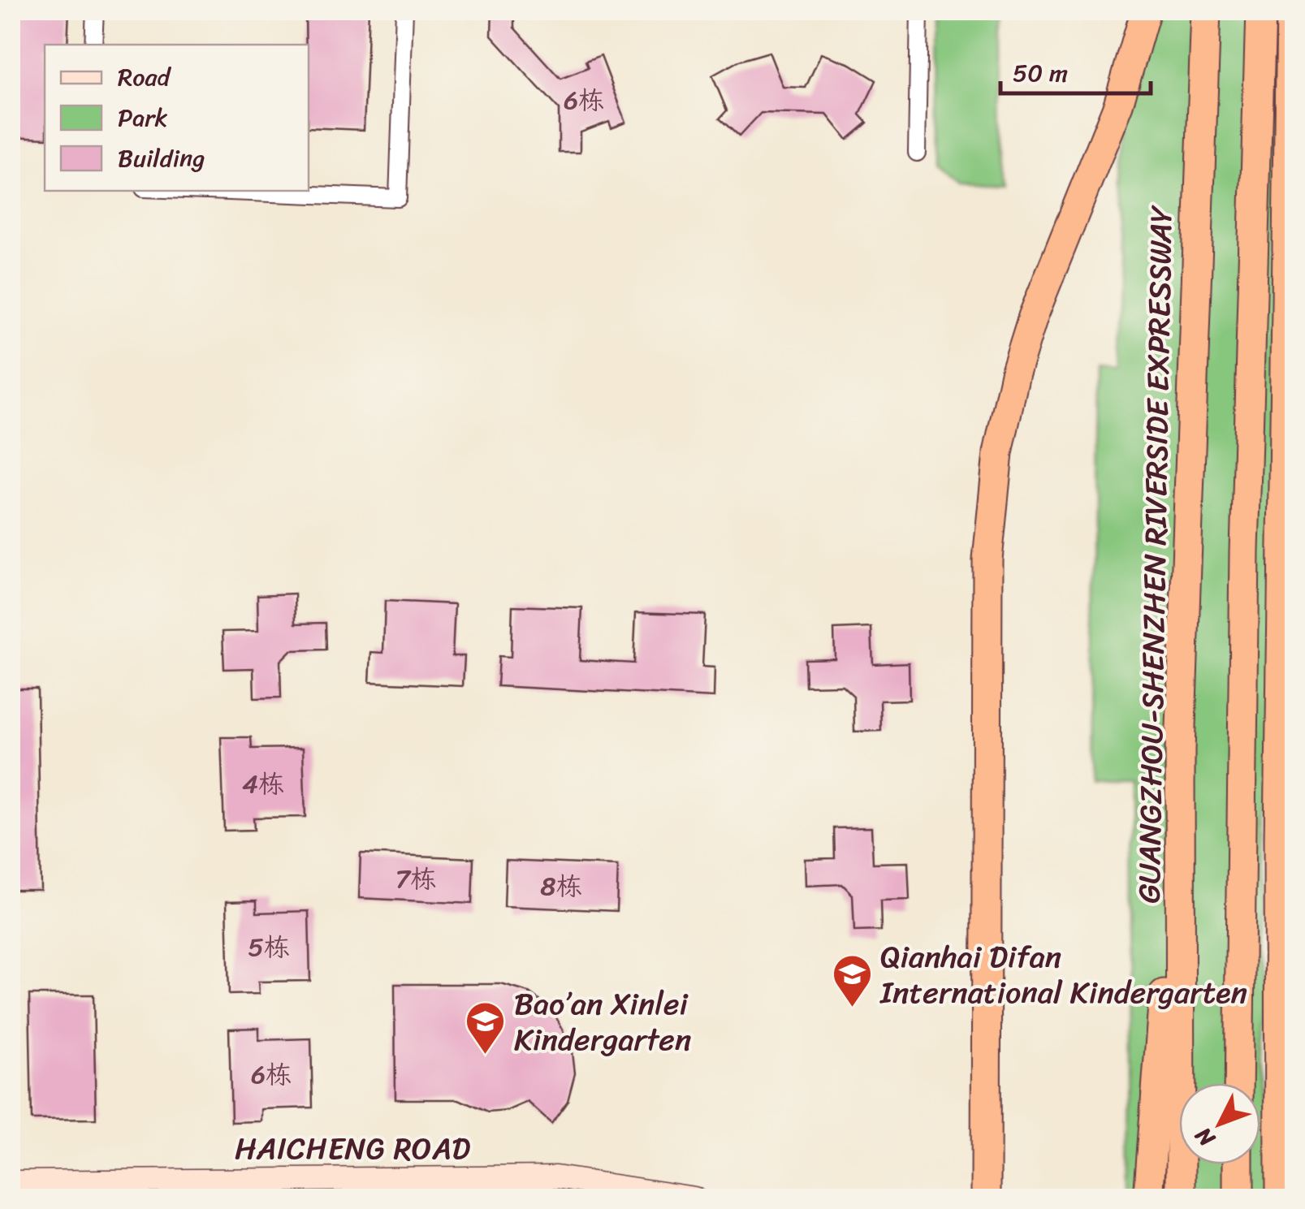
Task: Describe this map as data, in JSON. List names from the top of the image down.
{
  "streets": {
    "highway": ["GUANGZHOU-SHENZHEN RIVERSIDE EXPRESSWAY"],
    "main road": ["HAICHENG ROAD"]
  },
  "places": {
    "school or university": ["Qianhai Difan International Kindergarten", "Bao’an Xinlei Kindergarten"]
  },
  "house_numbers": [
    "6栋",
    "4栋",
    "7栋",
    "8栋",
    "5栋",
    "6栋"
  ],
  "legend": ["Road", "Park", "Building"],
  "scale_bar": "50 m",
  "north": "bottom left"
}
